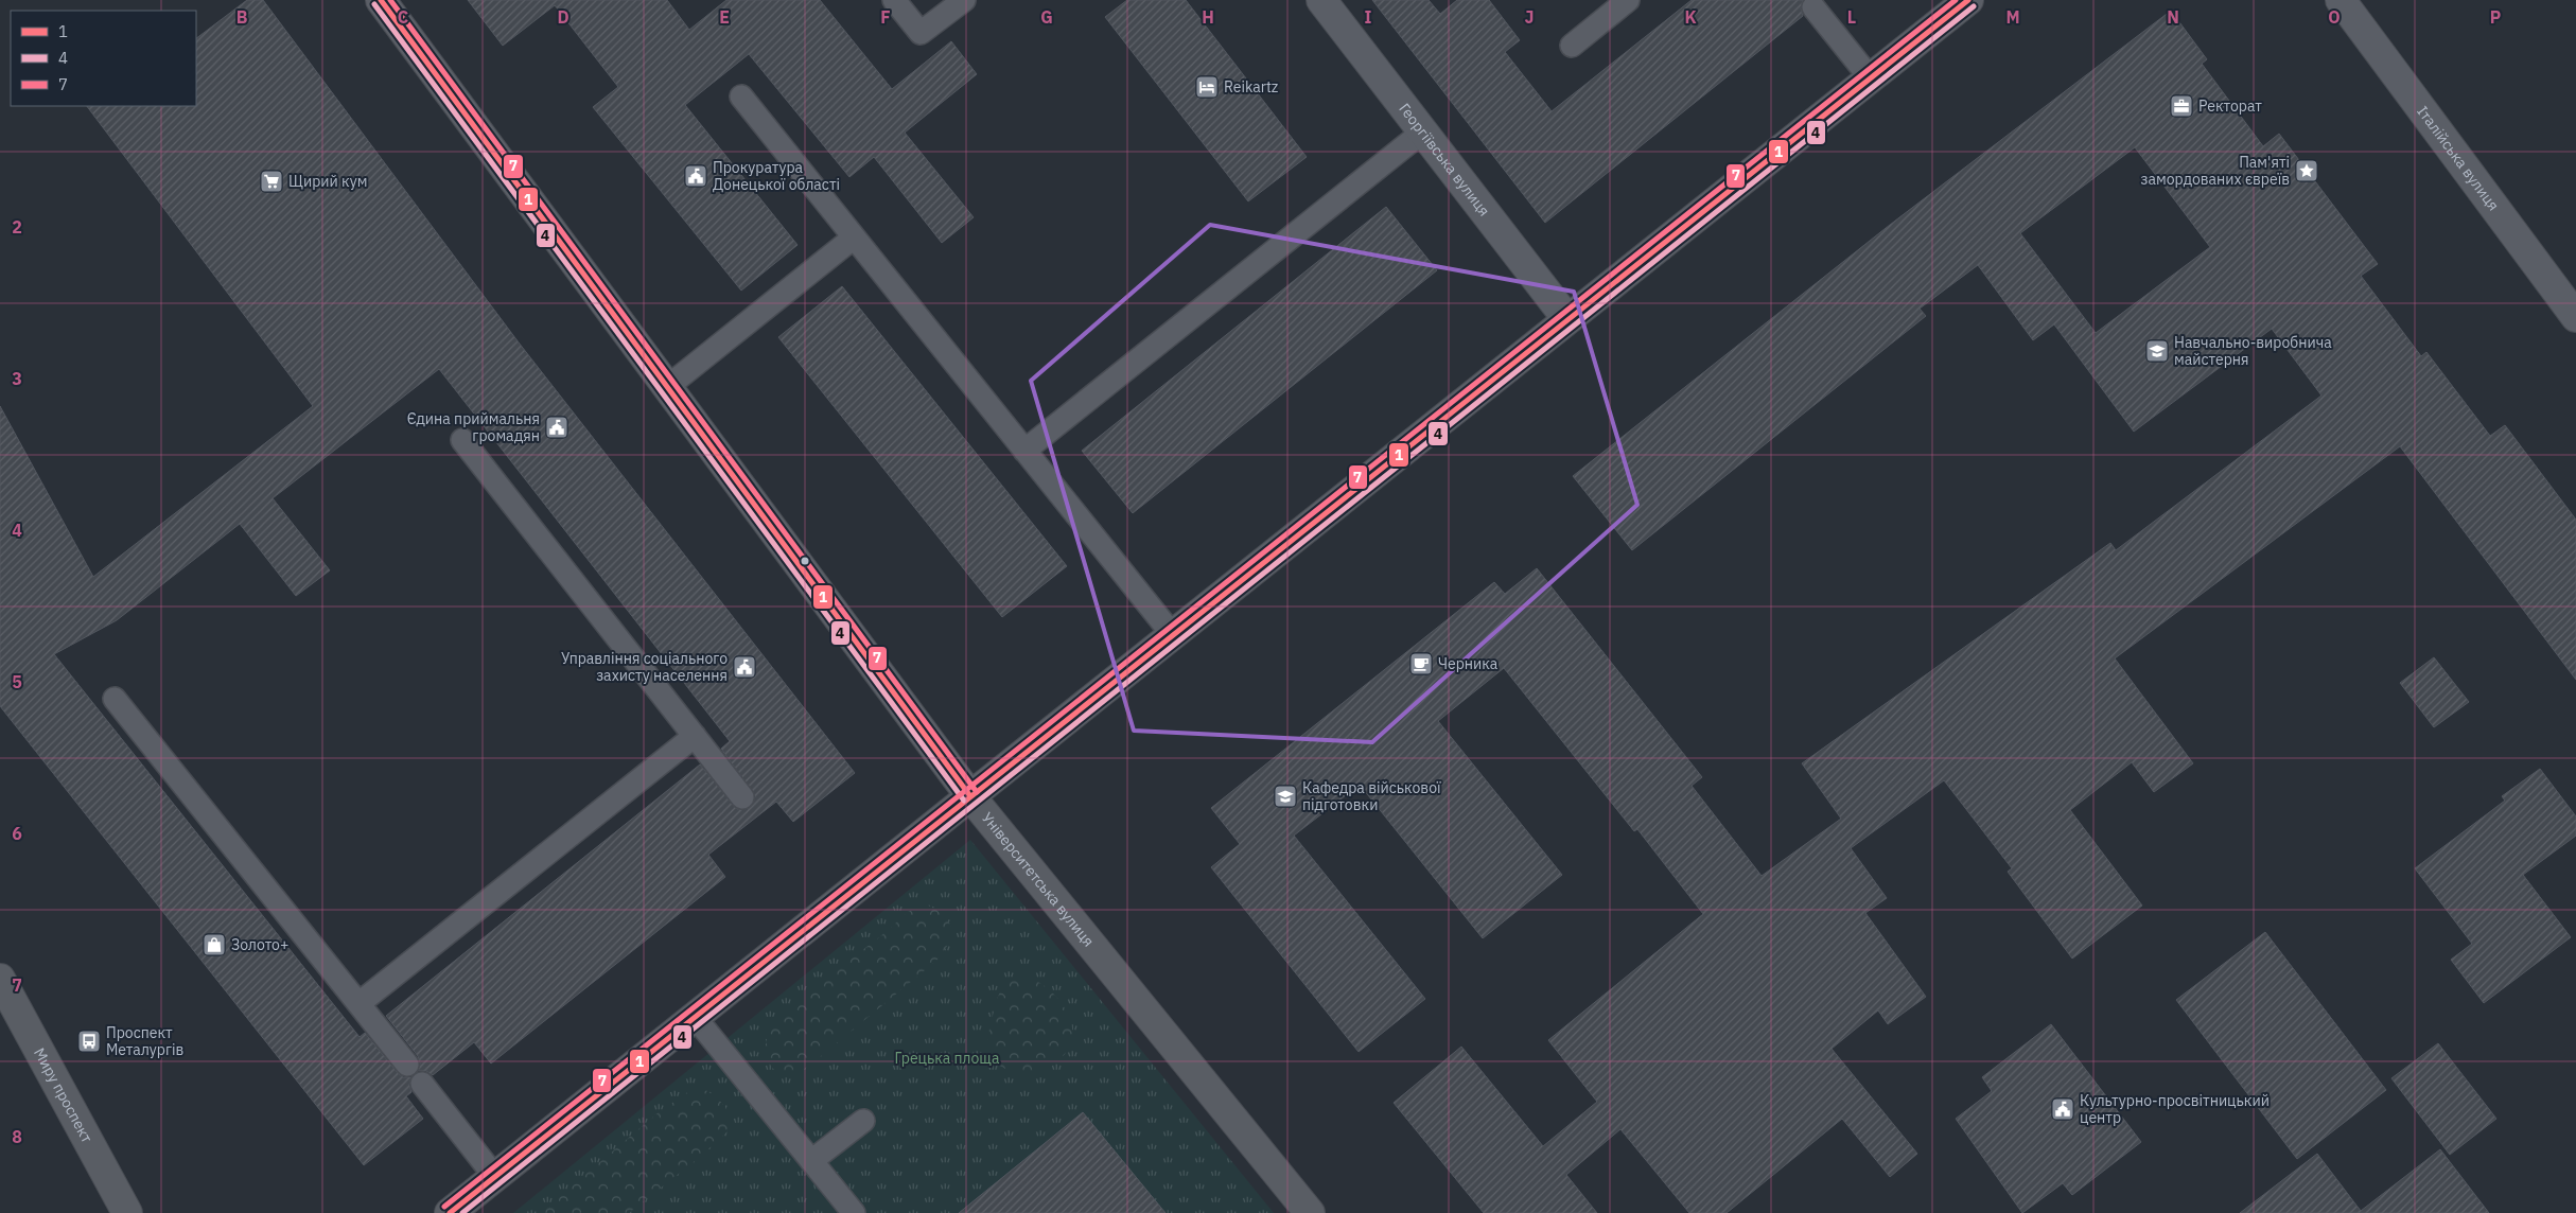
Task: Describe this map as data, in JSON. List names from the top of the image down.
{
  "streets": {
    "main road": ["Університетська вулиця", "Миру проспект"],
    "street": ["Італійська вулиця", "Георгіївська вулиця"]
  },
  "parks": ["Грецька площа"],
  "places": {
    "hotel": ["Reikartz"],
    "office": ["Ректорат"],
    "place": ["Пам'яті замордованих євреїв"],
    "public building": [
      "Прокуратура Донецької області",
      "Єдина приймальня громадян",
      "Управління соціального захисту населення",
      "Культурно-просвітницький центр"
    ],
    "supermarket": ["Щирий кум"],
    "school or university": ["Навчально-виробнича майстерня", "Кафедра військової підготовки"],
    "cafe": ["Черника"],
    "shop": ["Золото+"],
    "bus stop": ["Проспект Металургів"]
  },
  "lines": ["transit line 1", "transit line 7", "transit line 4"],
  "legend": ["1", "4", "7"],
  "grid": {
    "columns": [
      "B",
      "C",
      "D",
      "E",
      "F",
      "G",
      "H",
      "I",
      "J",
      "K",
      "L",
      "M",
      "N",
      "O",
      "P"
    ],
    "rows": [
      "2",
      "3",
      "4",
      "5",
      "6",
      "7",
      "8"
    ]
  }
}
